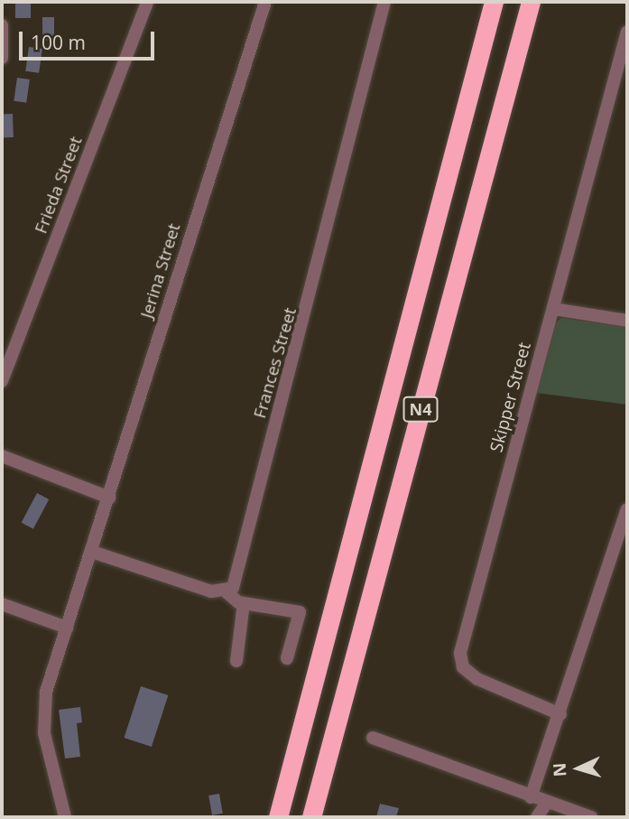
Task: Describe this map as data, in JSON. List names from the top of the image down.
{
  "streets": {
    "highway": ["N4"],
    "street": [
      "Frieda Street",
      "Jerina Street",
      "Frances Street",
      "Skipper Street"
    ]
  },
  "scale_bar": "100 m",
  "north": "left"
}
